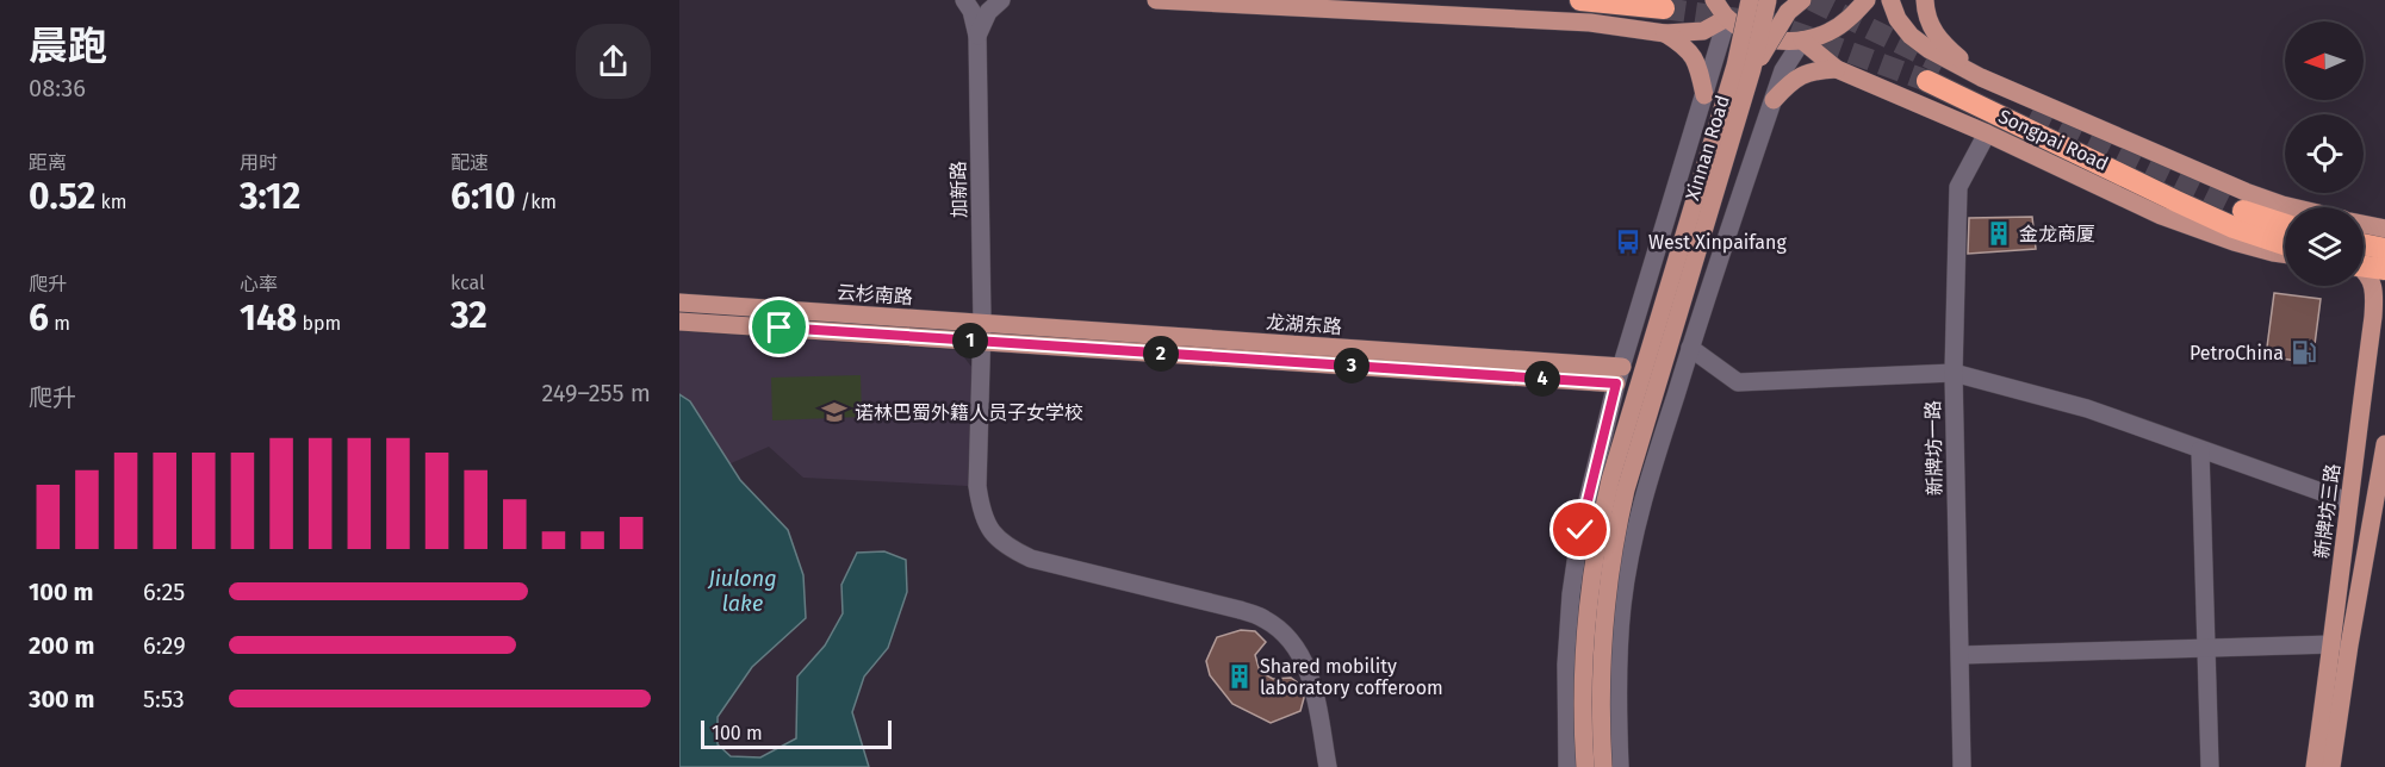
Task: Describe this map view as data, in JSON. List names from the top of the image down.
{
  "streets": {
    "highway": ["Songpai Road"],
    "main road": [
      "Xinnan Road",
      "云杉南路",
      "龙湖东路",
      "新牌坊三路"
    ],
    "street": ["加新路", "新牌坊一路"]
  },
  "crossings": [
    ["Songpai Road", "新牌坊一路"],
    ["Xinnan Road", "龙湖东路"],
    ["加新路", "云杉南路"],
    ["加新路", "龙湖东路"],
    ["云杉南路", "龙湖东路"]
  ],
  "water": ["Jiulong lake"],
  "places": {
    "building": ["金龙商厦", "Shared mobility laboratory cofferoom"],
    "bus stop": ["West Xinpaifang"],
    "fuel station": ["PetroChina"],
    "school or university": ["诺林巴蜀外籍人员子女学校"]
  },
  "scale_bar": "100 m",
  "north": "left",
  "page": {
    "heading": ["晨跑", "08:36"],
    "stats": [
      ["距离", "0.52 km"],
      ["用时", "3:12"],
      ["配速", "6:10 /km"],
      ["爬升", "6 m"],
      ["心率", "148 bpm"],
      ["kcal", "32"]
    ],
    "pins": [
      "1",
      "2",
      "3",
      "4"
    ],
    "chart": ["爬升", "249–255 m"],
    "list": [
      {
        "name": "100 m",
        "note": "6:25"
      },
      {
        "name": "200 m",
        "note": "6:29"
      },
      {
        "name": "300 m",
        "note": "5:53"
      }
    ],
    "scale": "100 m"
  }
}
